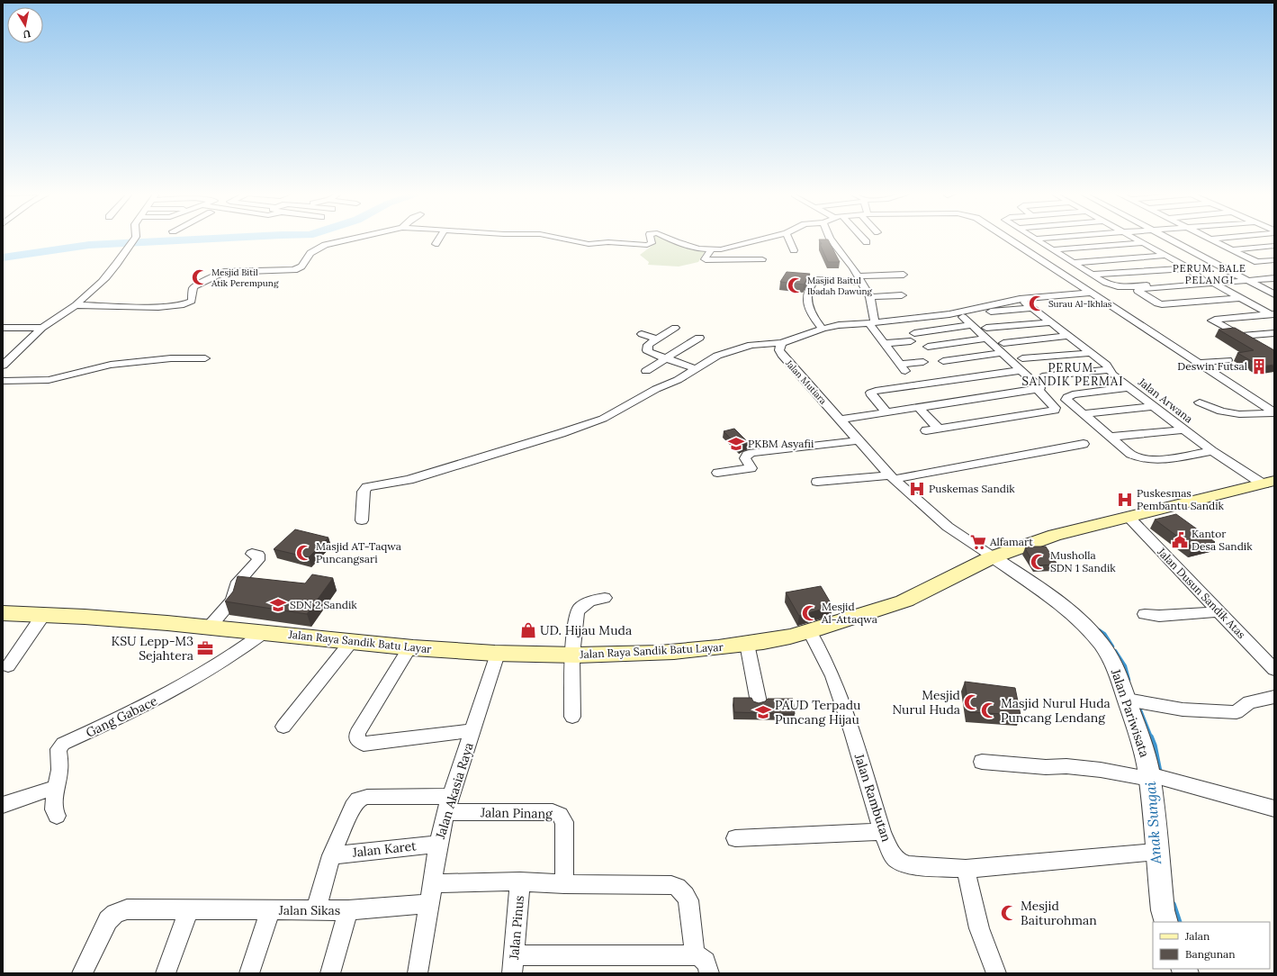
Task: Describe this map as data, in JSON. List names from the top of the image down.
{
  "streets": {
    "main road": ["Jalan Raya Sandik Batu Layar"],
    "street": [
      "Jalan Mutiara",
      "Jalan Arwana",
      "Jalan Dusun Sandik Atas",
      "Jalan Pariwisata",
      "Gang Gabace",
      "Jalan Akasia Raya",
      "Jalan Rambutan",
      "Jalan Pinang",
      "Jalan Karet",
      "Jalan Sikas",
      "Jalan Pinus"
    ]
  },
  "crossings": [
    ["Jalan Mutiara", "Jalan Raya Sandik Batu Layar"],
    ["Jalan Mutiara", "Jalan Pariwisata"],
    ["Jalan Arwana", "Jalan Raya Sandik Batu Layar"],
    ["Jalan Dusun Sandik Atas", "Jalan Raya Sandik Batu Layar"],
    ["Jalan Raya Sandik Batu Layar", "Jalan Pariwisata"],
    ["Jalan Raya Sandik Batu Layar", "Gang Gabace"],
    ["Jalan Raya Sandik Batu Layar", "Jalan Akasia Raya"],
    ["Jalan Raya Sandik Batu Layar", "Jalan Rambutan"],
    ["Jalan Pariwisata", "Jalan Rambutan"],
    ["Jalan Akasia Raya", "Jalan Pinang"],
    ["Jalan Akasia Raya", "Jalan Karet"],
    ["Jalan Akasia Raya", "Jalan Sikas"]
  ],
  "districts": ["PERUM. BALE PELANGI", "PERUM. SANDIK PERMAI"],
  "water": ["Anak Sungai"],
  "places": {
    "mosque": [
      "Mesjid Bitil Atik Perempung",
      "Masjid Baitul Ibadah Dawung",
      "Surau Al-Ikhlas",
      "Masjid AT-Taqwa Puncangsari",
      "Musholla SDN 1 Sandik",
      "Mesjid Al-Attaqwa",
      "Mesjid Nurul Huda",
      "Masjid Nurul Huda Puncang Lendang",
      "Mesjid Baiturohman"
    ],
    "building": ["Deswin Futsal"],
    "school or university": ["PKBM Asyafii", "SDN 2 Sandik", "PAUD Terpadu Puncang Hijau"],
    "hospital": ["Puskemas Sandik", "Puskesmas Pembantu Sandik"],
    "public building": ["Kantor Desa Sandik"],
    "supermarket": ["Alfamart"],
    "shop": ["UD. Hijau Muda"],
    "office": ["KSU Lepp-M3 Sejahtera"]
  },
  "legend": ["Jalan", "Bangunan"],
  "north": "bottom"
}
